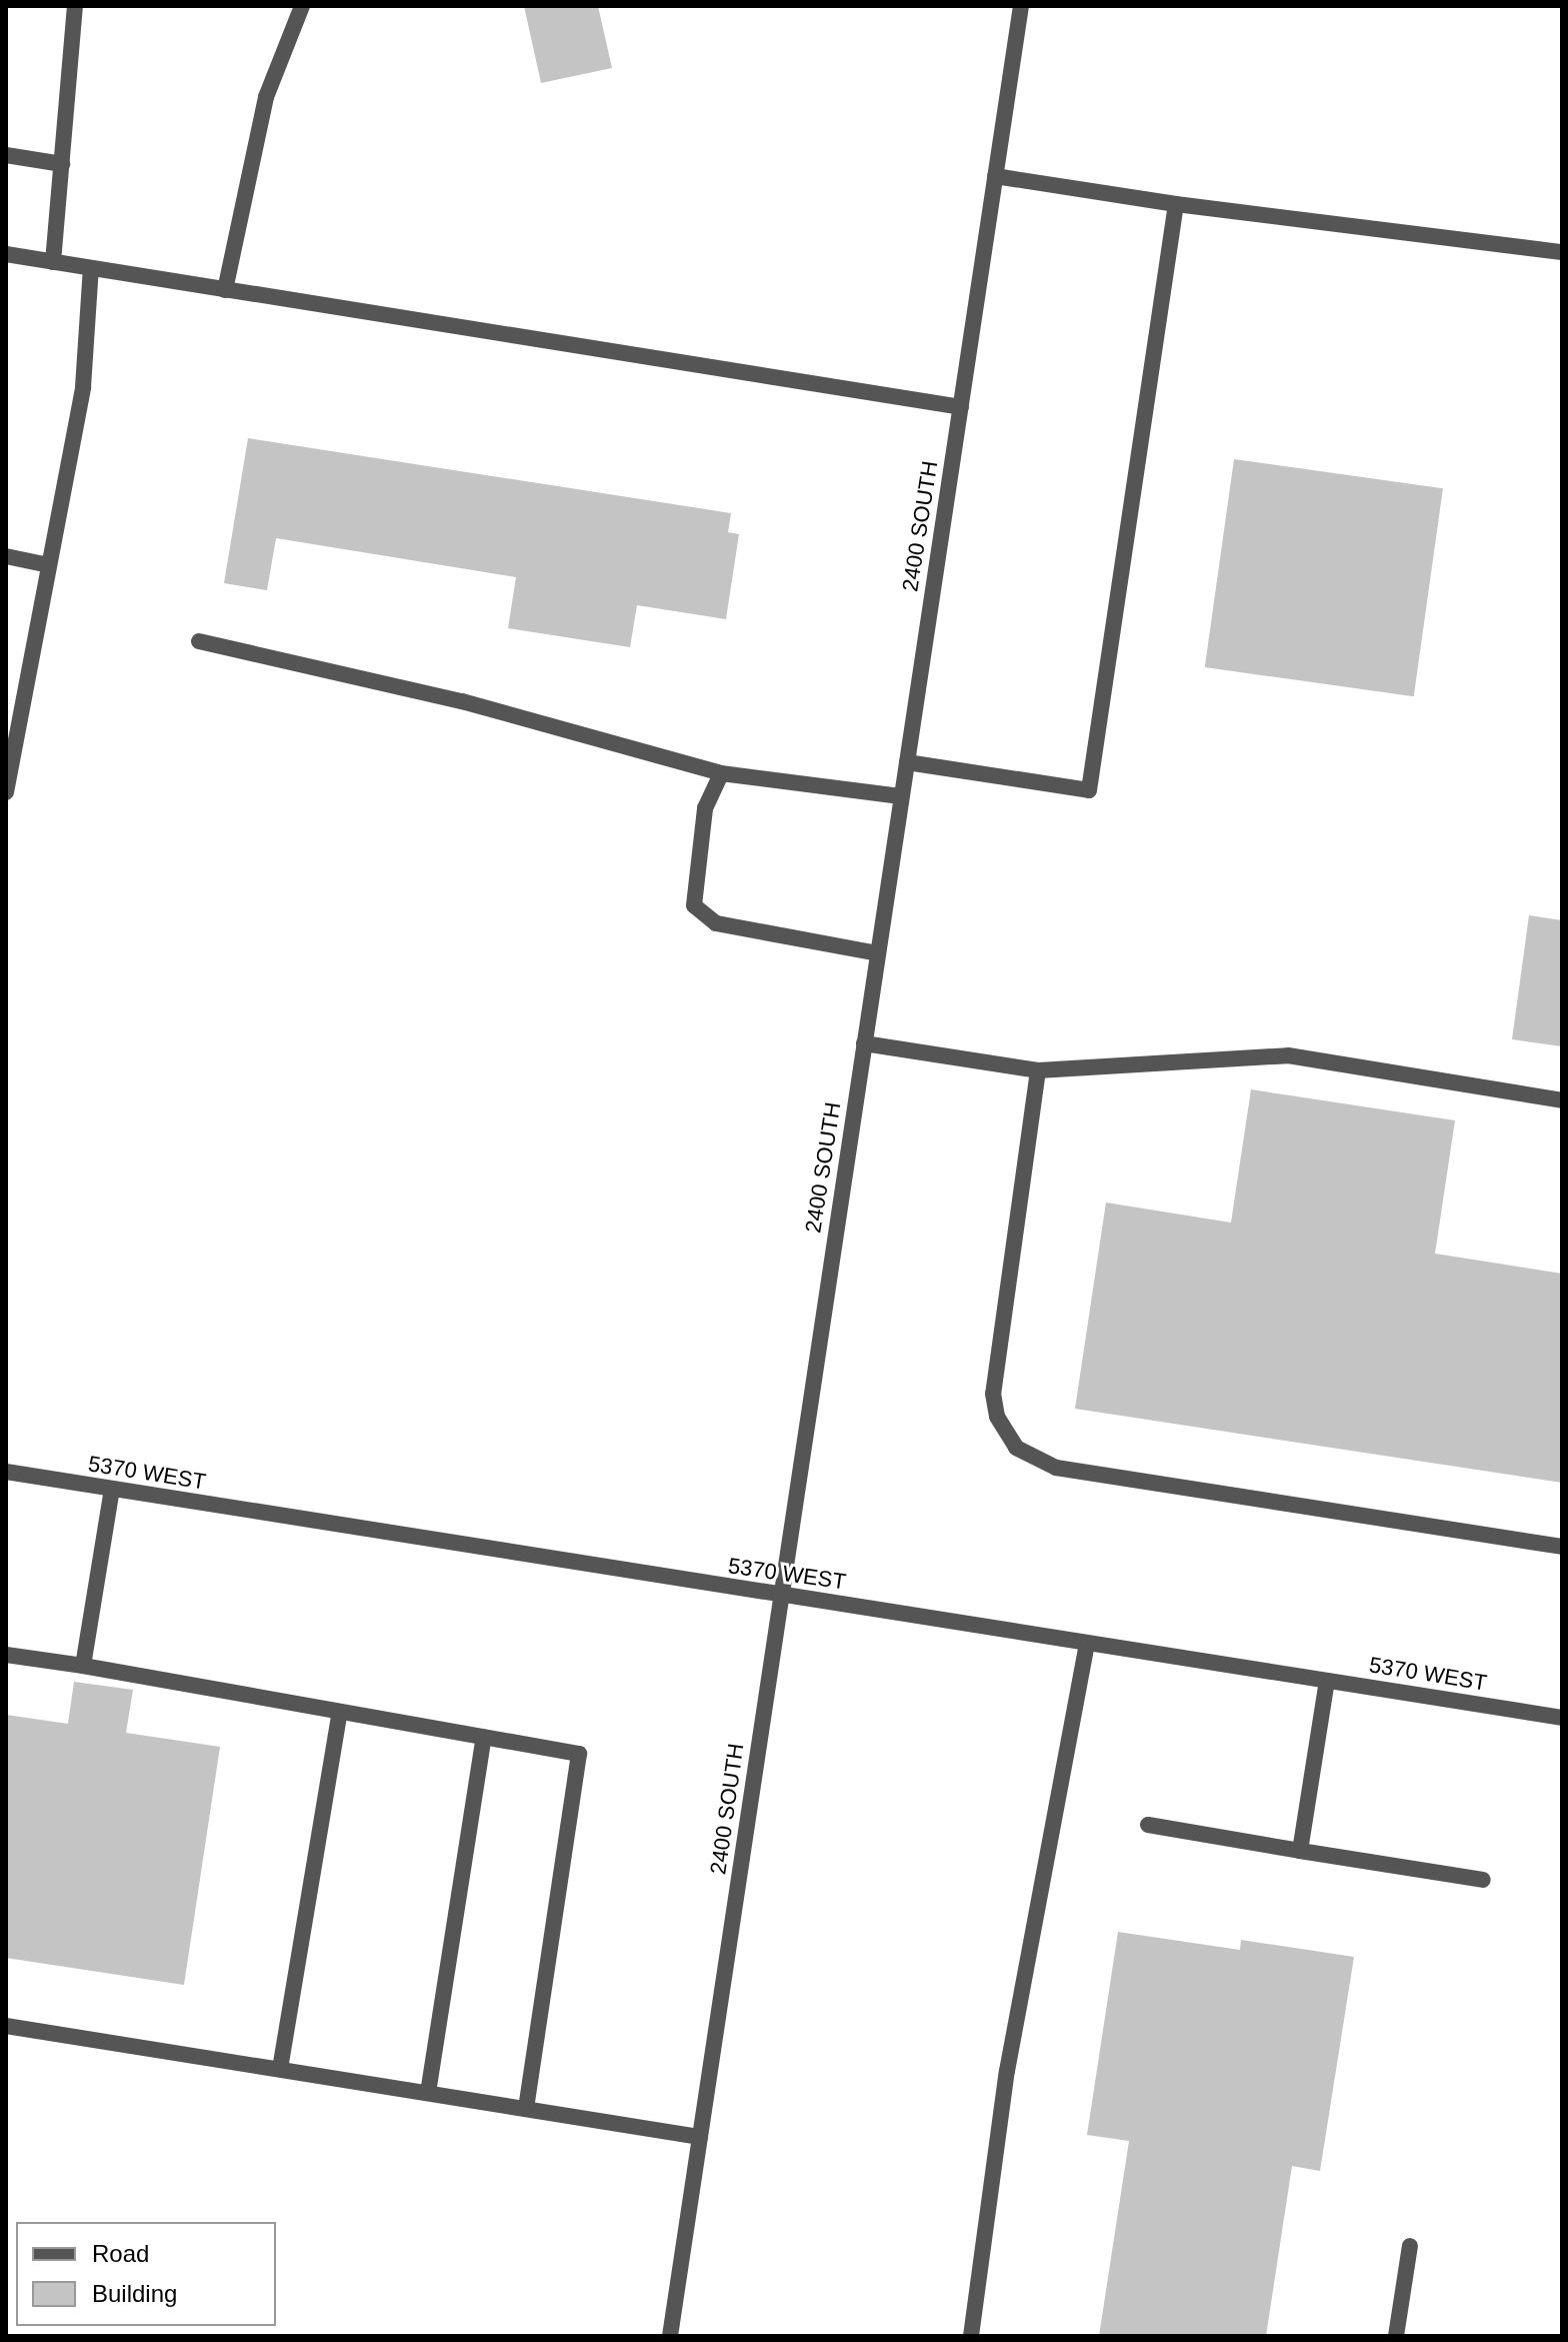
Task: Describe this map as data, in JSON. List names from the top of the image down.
{
  "streets": {
    "street": ["2400 SOUTH", "5370 WEST"]
  },
  "crossings": [
    ["2400 SOUTH", "5370 WEST"]
  ],
  "legend": ["Road", "Building"]
}
